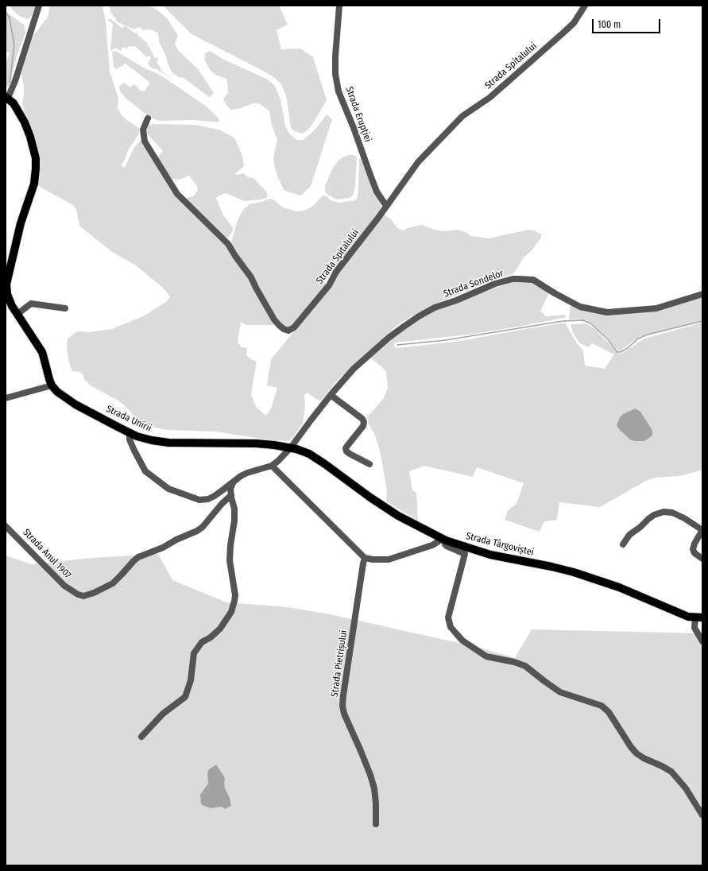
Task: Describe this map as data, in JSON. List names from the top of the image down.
{
  "streets": {
    "main road": ["Strada Unirii", "Strada Târgoviștei"],
    "street": [
      "Strada Spitalului",
      "Strada Erupției",
      "Strada Sondelor",
      "Strada Anul 1907",
      "Strada Pietrișului"
    ]
  },
  "crossings": [
    ["Strada Spitalului", "Strada Erupției"],
    ["Strada Sondelor", "Strada Unirii"],
    ["Strada Sondelor", "Strada Târgoviștei"],
    ["Strada Unirii", "Strada Târgoviștei"]
  ],
  "scale_bar": "100 m"
}
